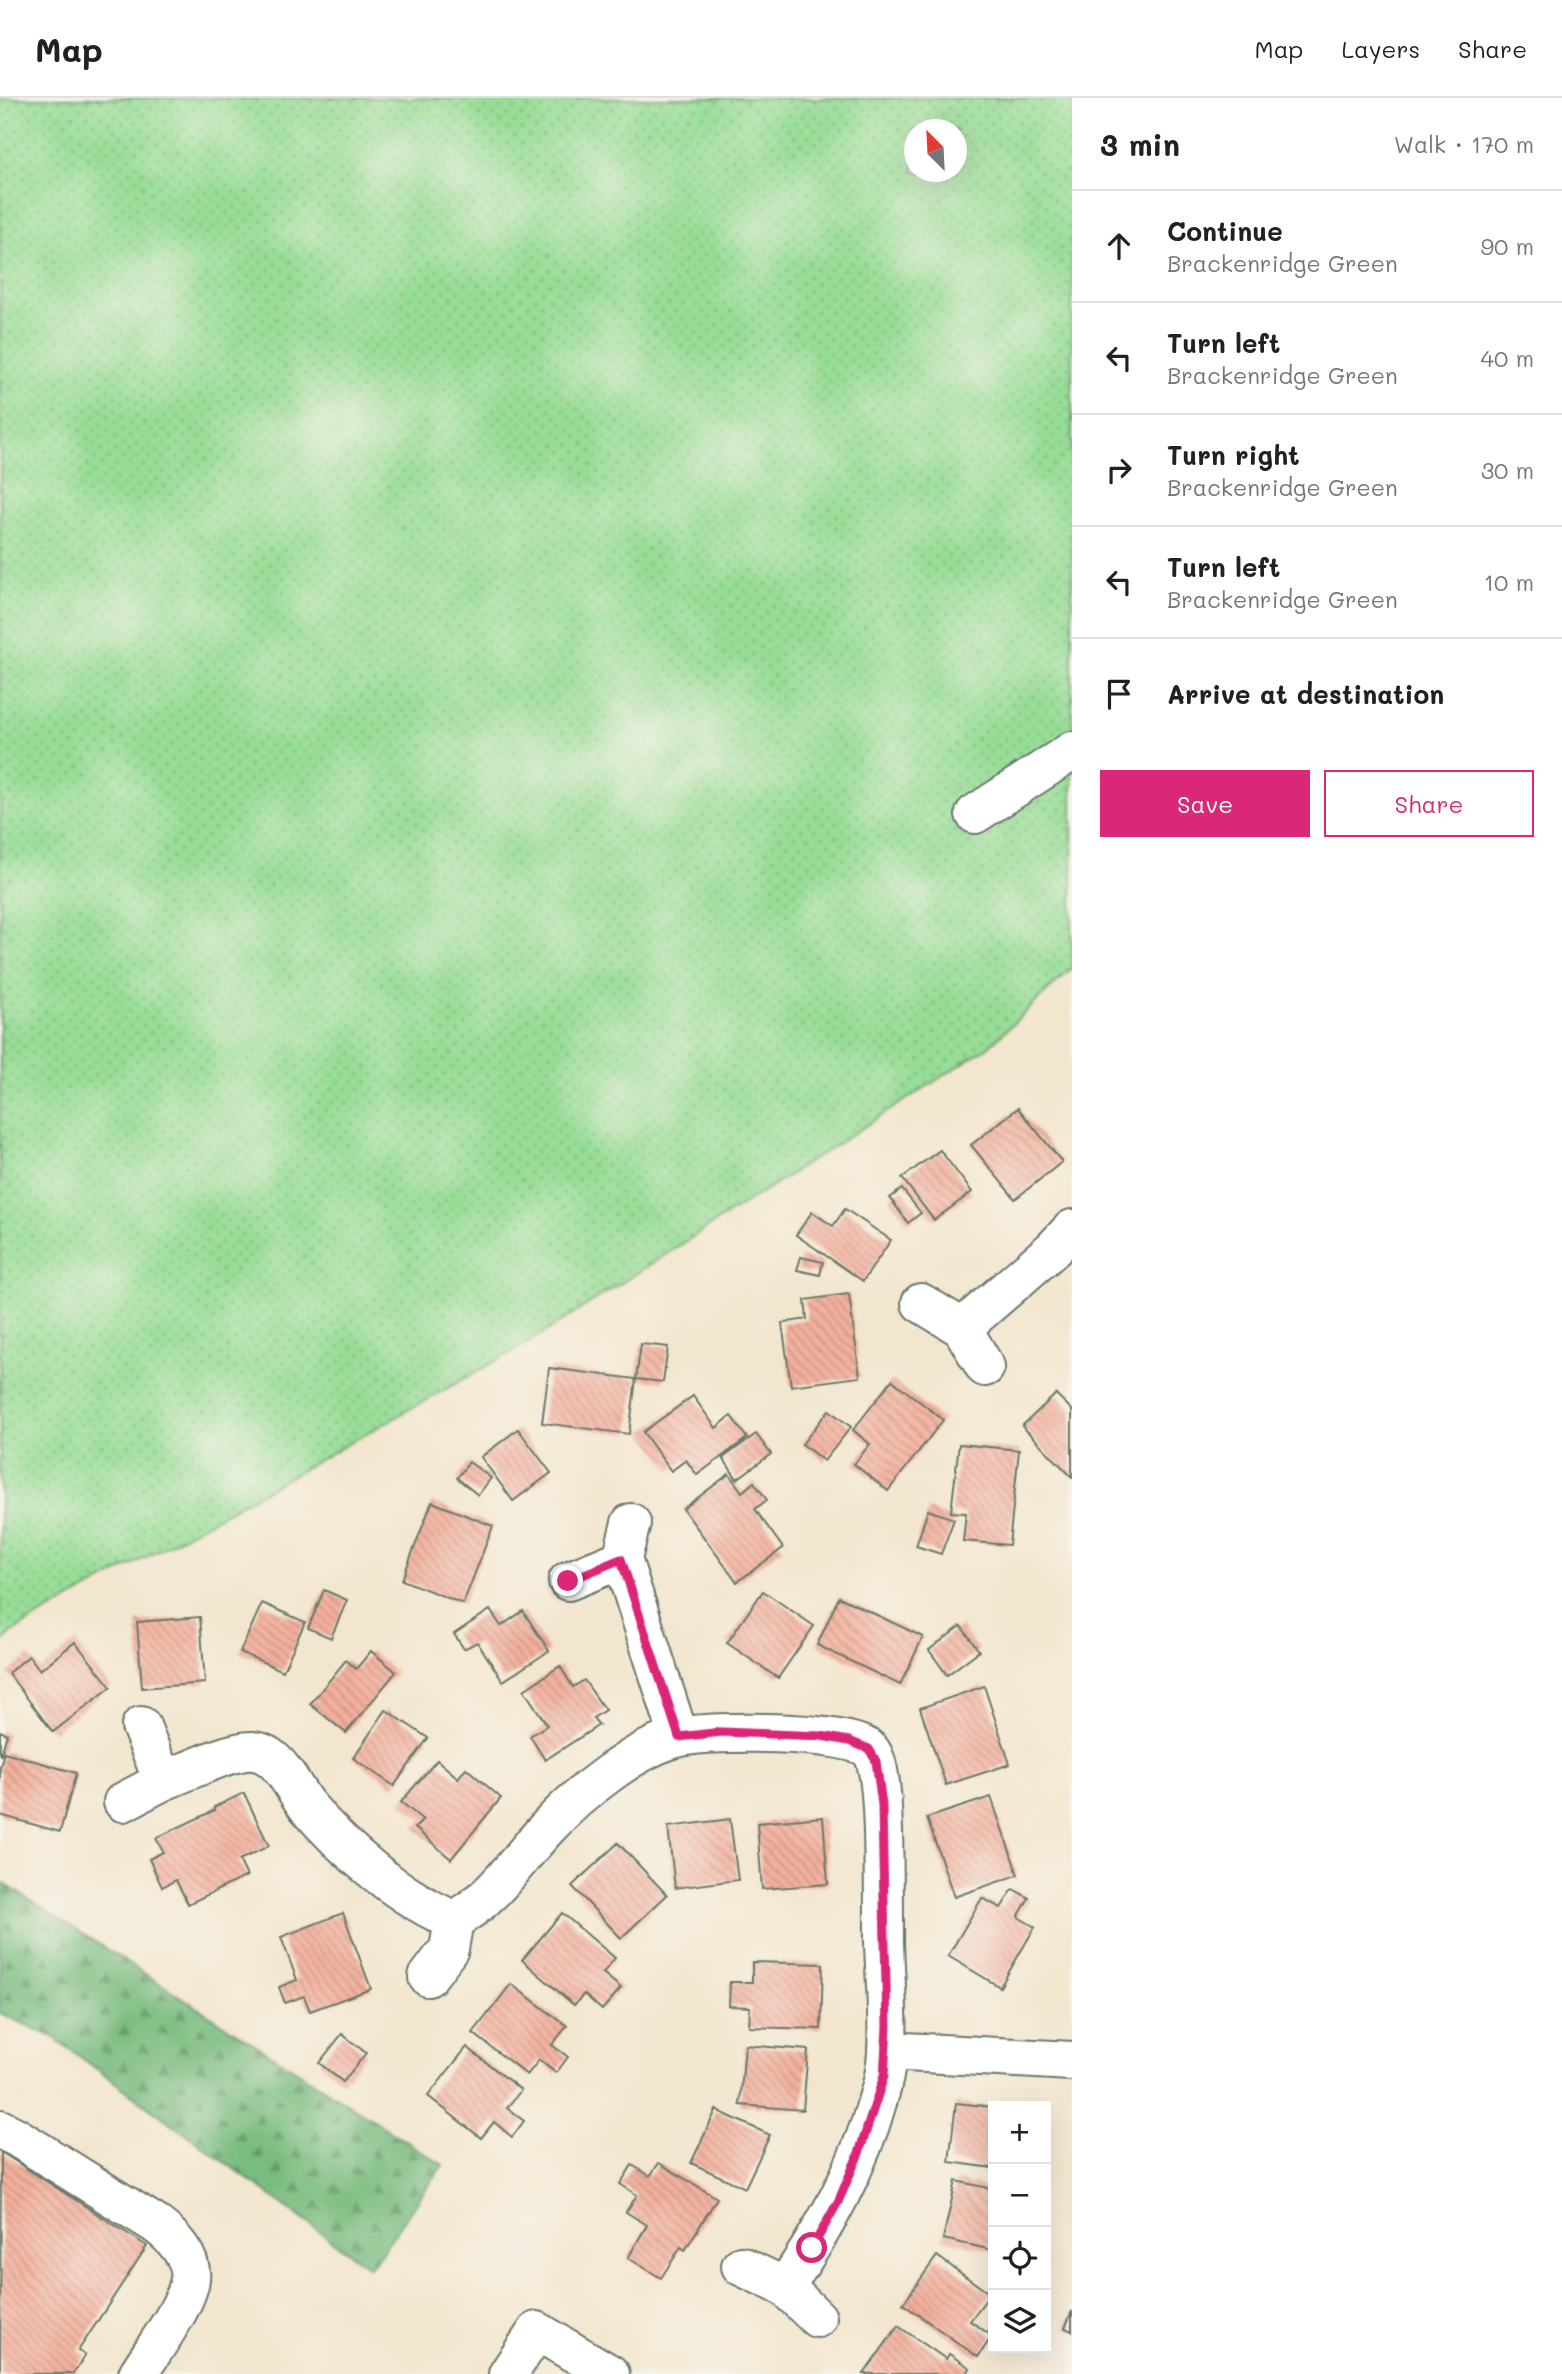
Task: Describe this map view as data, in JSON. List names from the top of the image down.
{
  "north": "top left",
  "page": {
    "header": "Map",
    "nav": ["Map", "Layers", "Share"],
    "heading": ["3 min", "Walk · 170 m"],
    "list": [
      ["Continue", "Brackenridge Green", "90 m"],
      ["Turn left", "Brackenridge Green", "40 m"],
      ["Turn right", "Brackenridge Green", "30 m"],
      ["Turn left", "Brackenridge Green", "10 m"],
      "Arrive at destination"
    ],
    "buttons": ["Save", "Share"],
    "map_buttons": ["+", "−"]
  }
}
